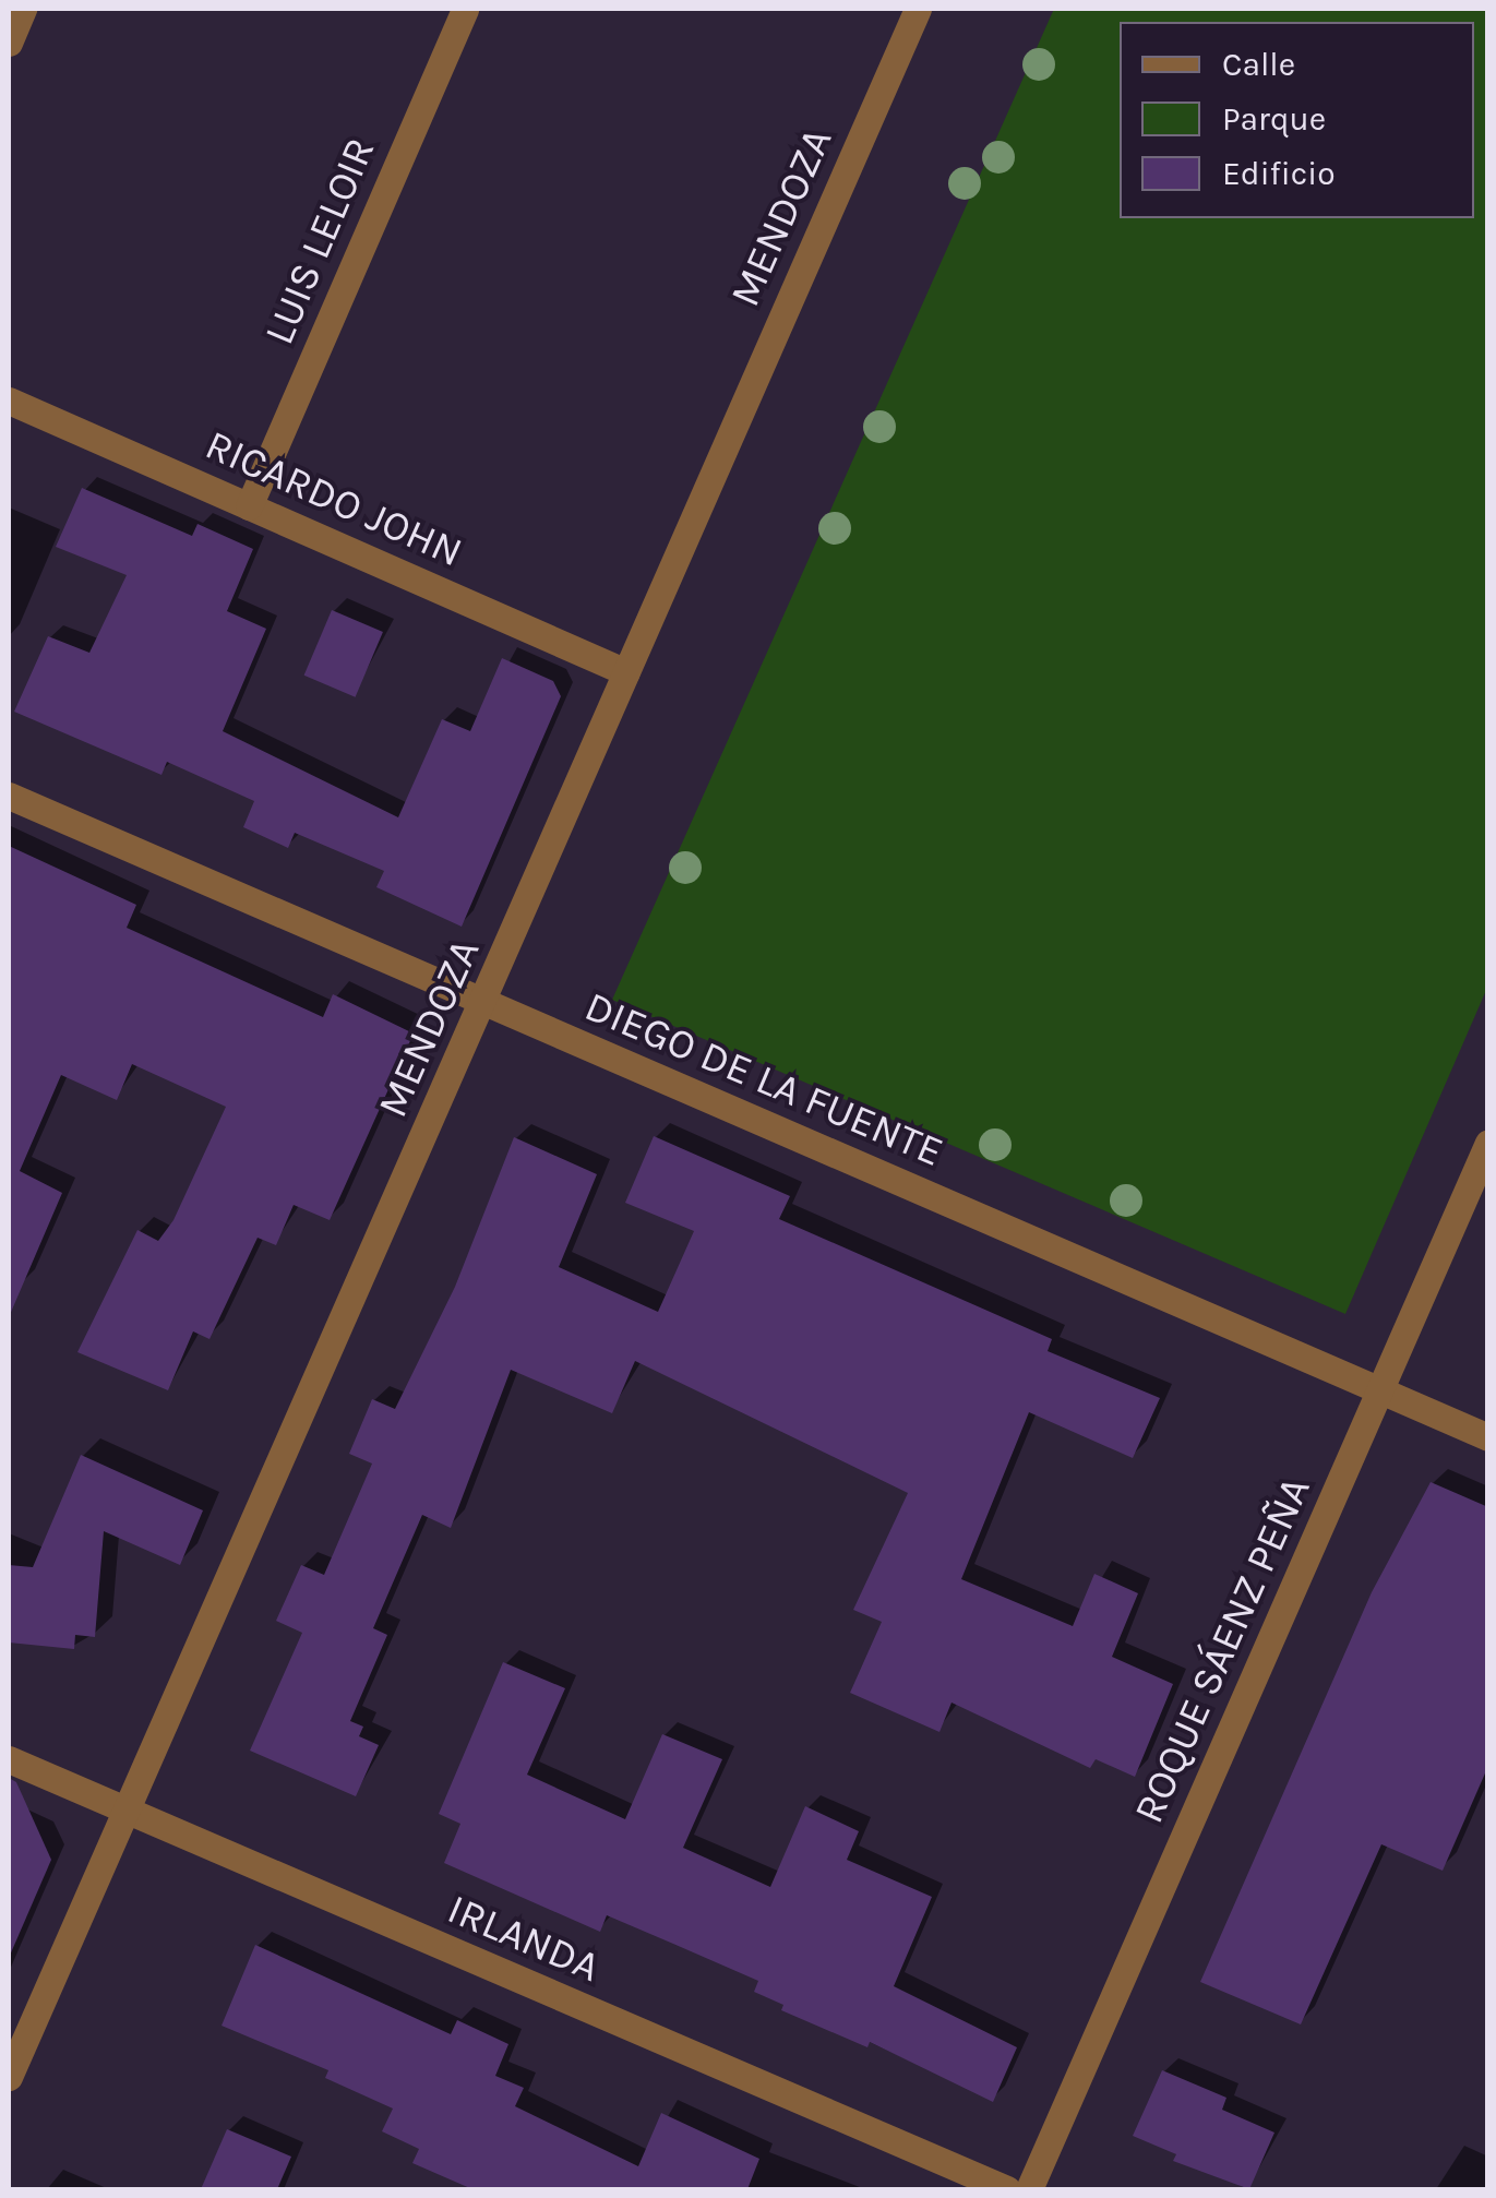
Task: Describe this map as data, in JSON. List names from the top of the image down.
{
  "streets": {
    "street": [
      "MENDOZA",
      "LUIS LELOIR",
      "RICARDO JOHN",
      "DIEGO DE LA FUENTE",
      "ROQUE SÁENZ PEÑA",
      "IRLANDA"
    ]
  },
  "crossings": [
    ["MENDOZA", "RICARDO JOHN"],
    ["MENDOZA", "DIEGO DE LA FUENTE"],
    ["MENDOZA", "IRLANDA"],
    ["LUIS LELOIR", "RICARDO JOHN"],
    ["DIEGO DE LA FUENTE", "ROQUE SÁENZ PEÑA"]
  ],
  "legend": ["Calle", "Parque", "Edificio"]
}
